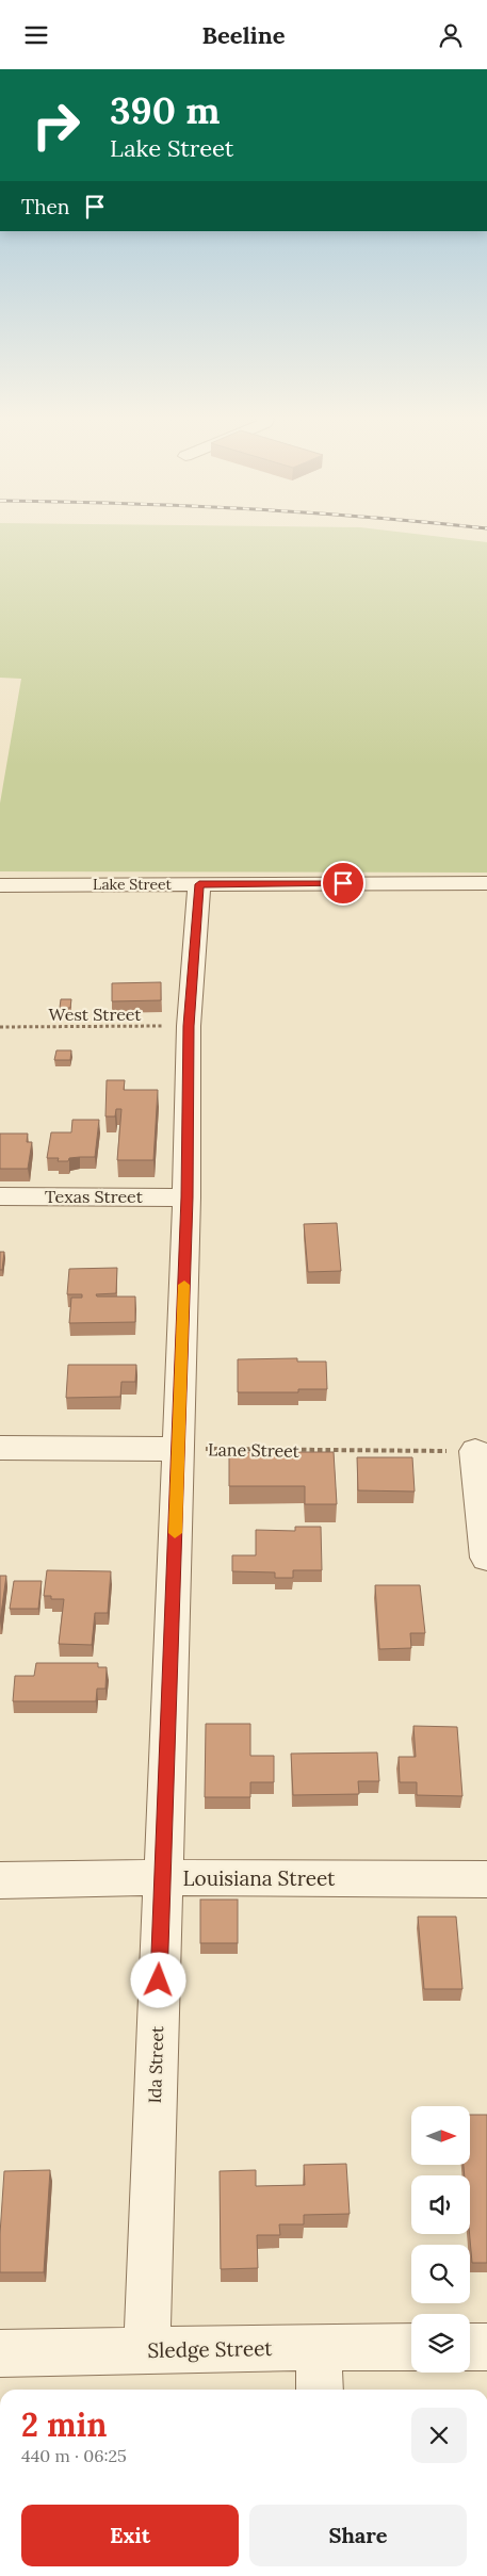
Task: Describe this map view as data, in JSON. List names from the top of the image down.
{
  "streets": {
    "street": [
      "Lake Street",
      "Texas Street",
      "Louisiana Street",
      "Ida Street",
      "Sledge Street"
    ],
    "path": ["West Street", "Lane Street"]
  },
  "crossings": [
    ["Lake Street", "Ida Street"],
    ["West Street", "Ida Street"],
    ["Texas Street", "Ida Street"],
    ["Lane Street", "Ida Street"],
    ["Louisiana Street", "Ida Street"],
    ["Ida Street", "Sledge Street"]
  ],
  "north": "right",
  "page": {
    "header": "Beeline",
    "turn": ["390 m", "Lake Street"],
    "then": "Then",
    "heading": ["2 min", "440 m · 06:25"],
    "buttons": ["Exit", "Share"]
  }
}
